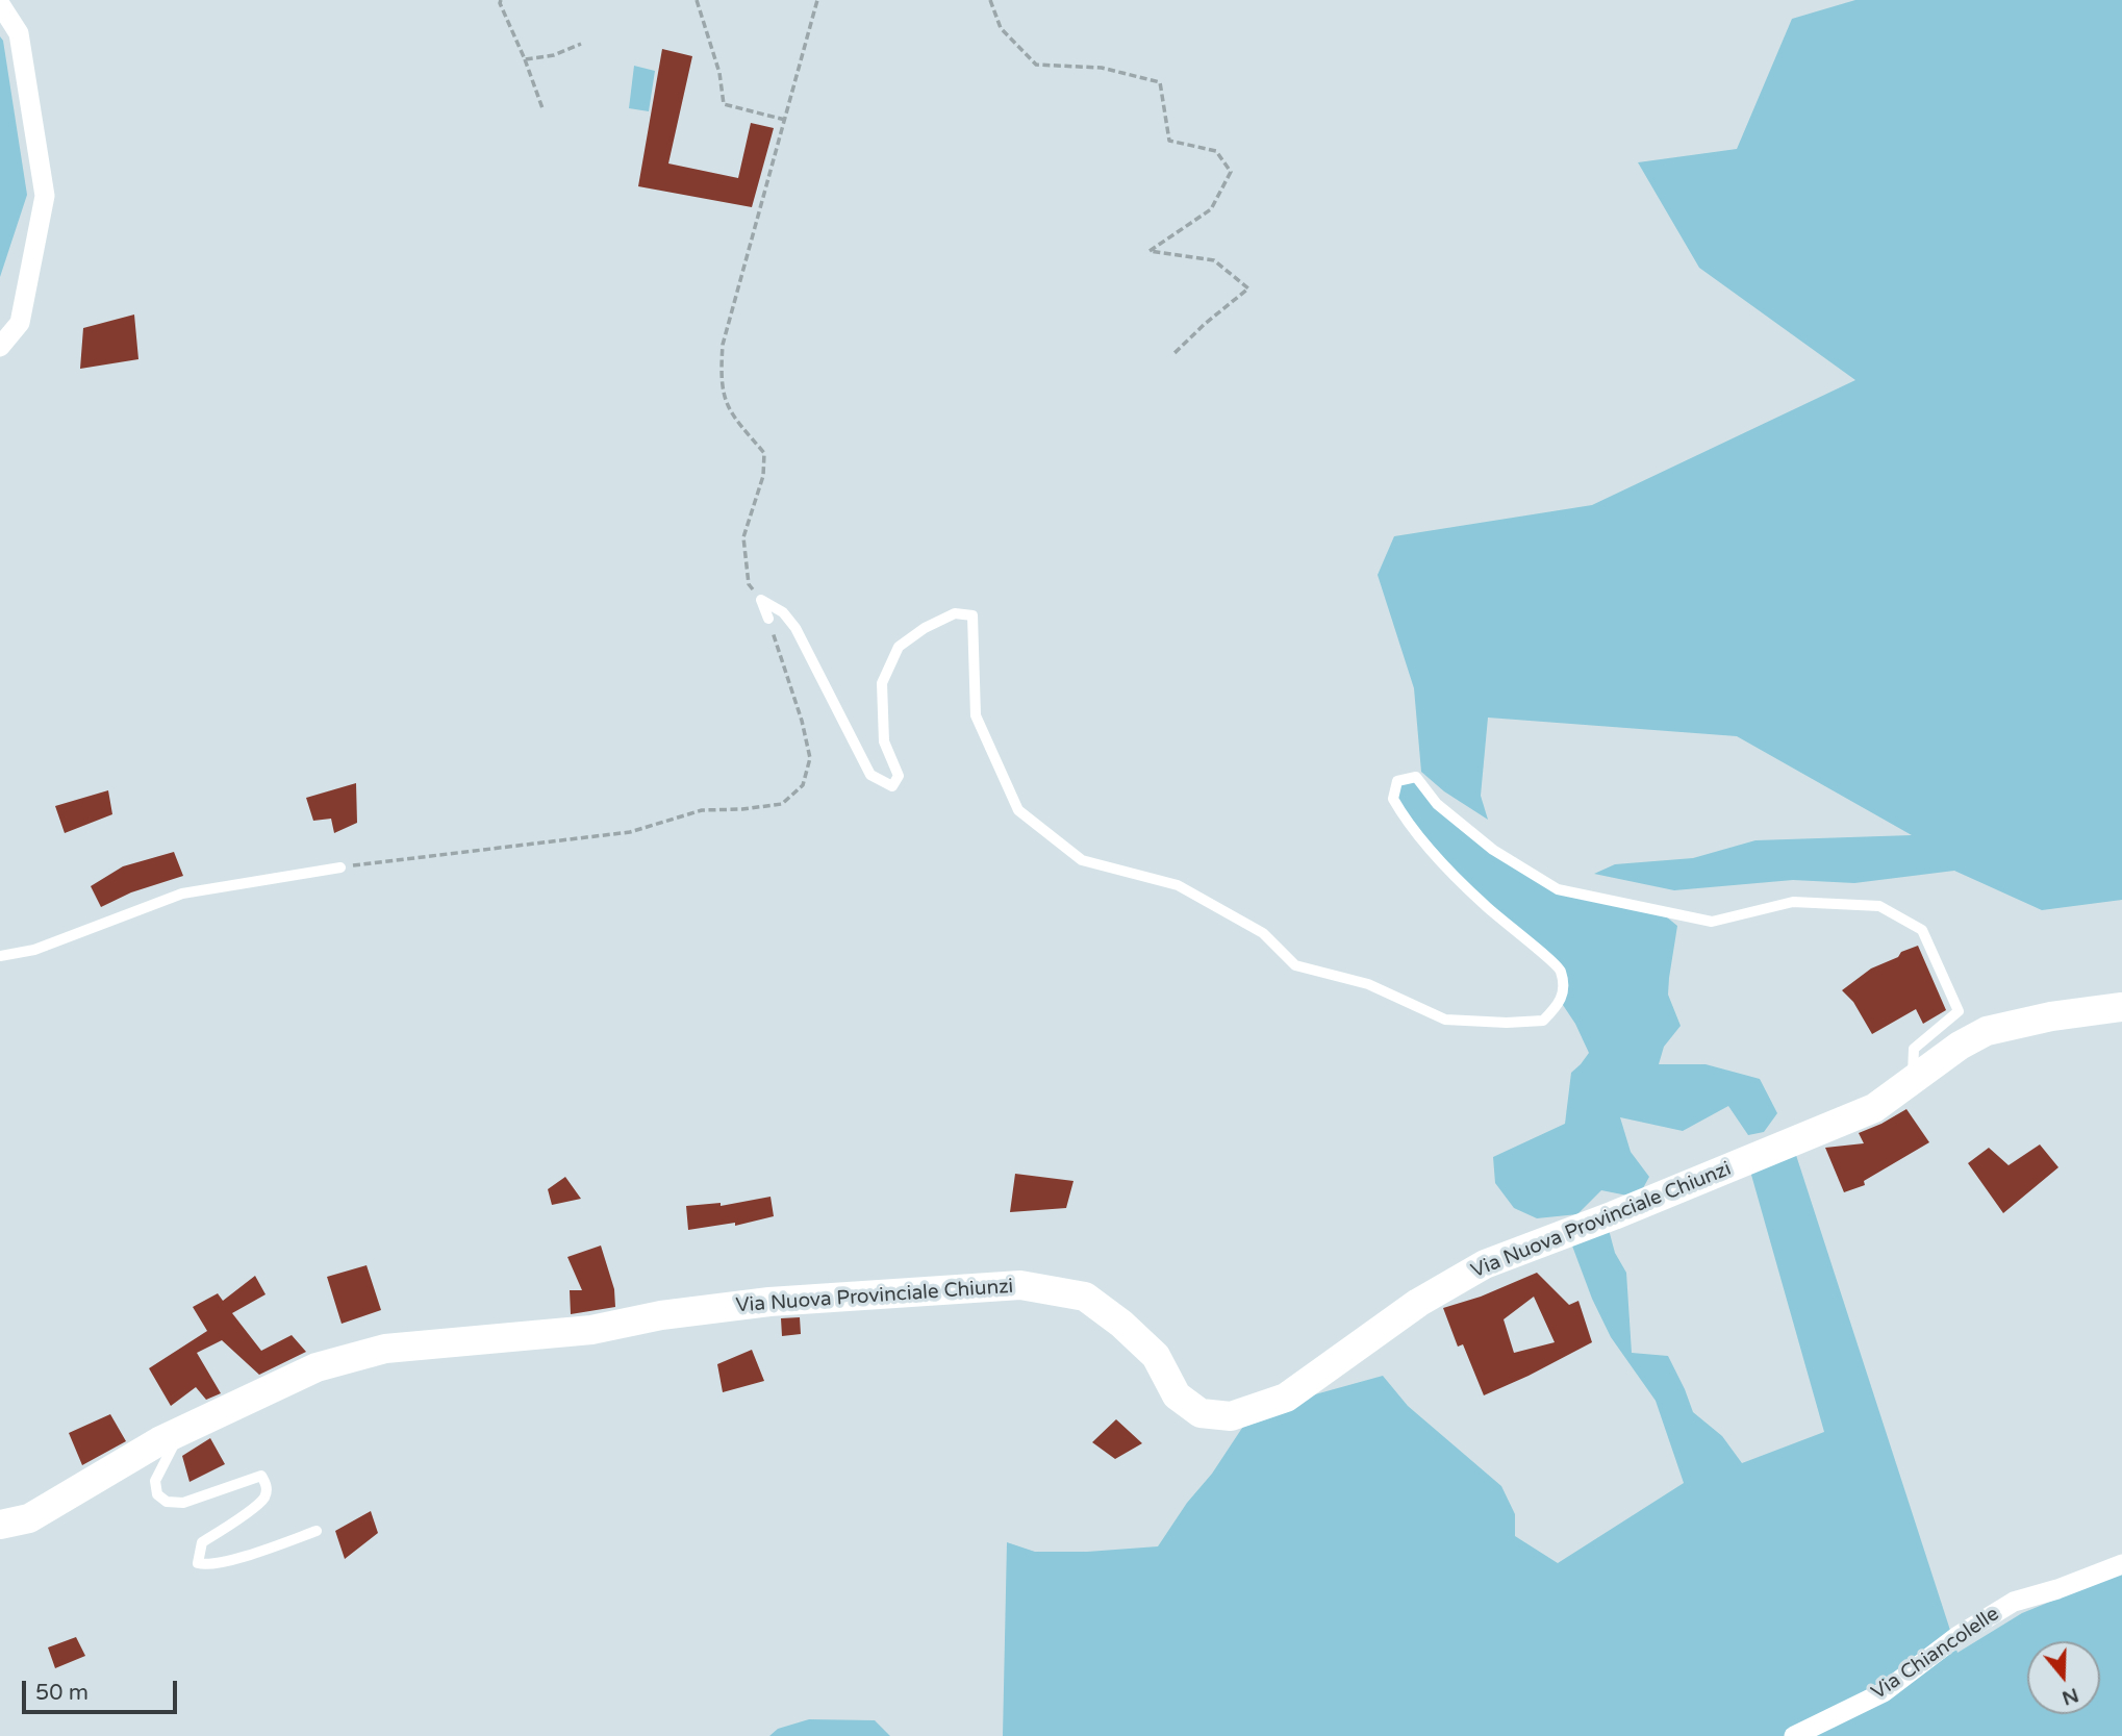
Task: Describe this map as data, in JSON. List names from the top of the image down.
{
  "streets": {
    "main road": ["Via Nuova Provinciale Chiunzi"],
    "street": ["Via Chiancolelle"]
  },
  "scale_bar": "50 m",
  "north": "bottom"
}
